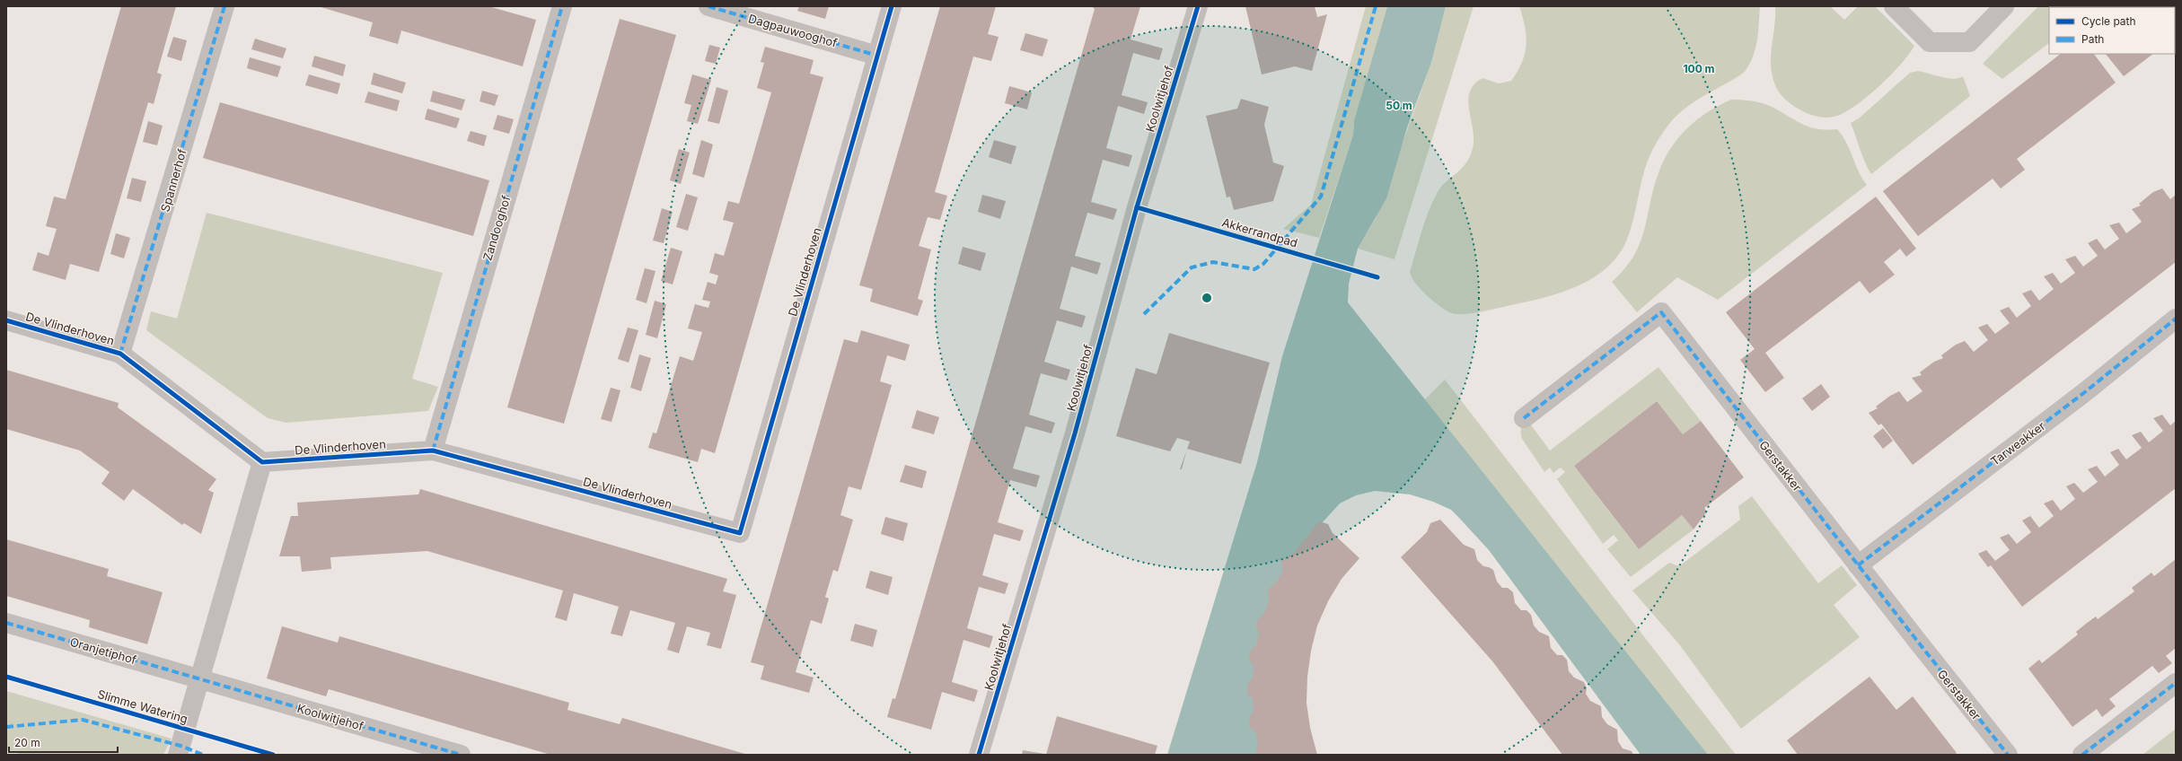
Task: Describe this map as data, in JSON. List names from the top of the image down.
{
  "streets": {
    "street": [
      "Dagpauwooghof",
      "Koolwitjehof",
      "Spannerhof",
      "Zandooghof",
      "De Vlinderhoven",
      "Tarweakker",
      "Gerstakker",
      "Oranjetiphof"
    ],
    "cycle path": ["Akkerrandpad", "Slimme Watering"]
  },
  "crossings": [
    ["Dagpauwooghof", "De Vlinderhoven"],
    ["Koolwitjehof", "Oranjetiphof"],
    ["Spannerhof", "De Vlinderhoven"],
    ["Zandooghof", "De Vlinderhoven"],
    ["Tarweakker", "Gerstakker"]
  ],
  "legend": ["Cycle path", "Path"],
  "scale_bar": "20 m",
  "rings": ["100 m", "50 m"]
}
